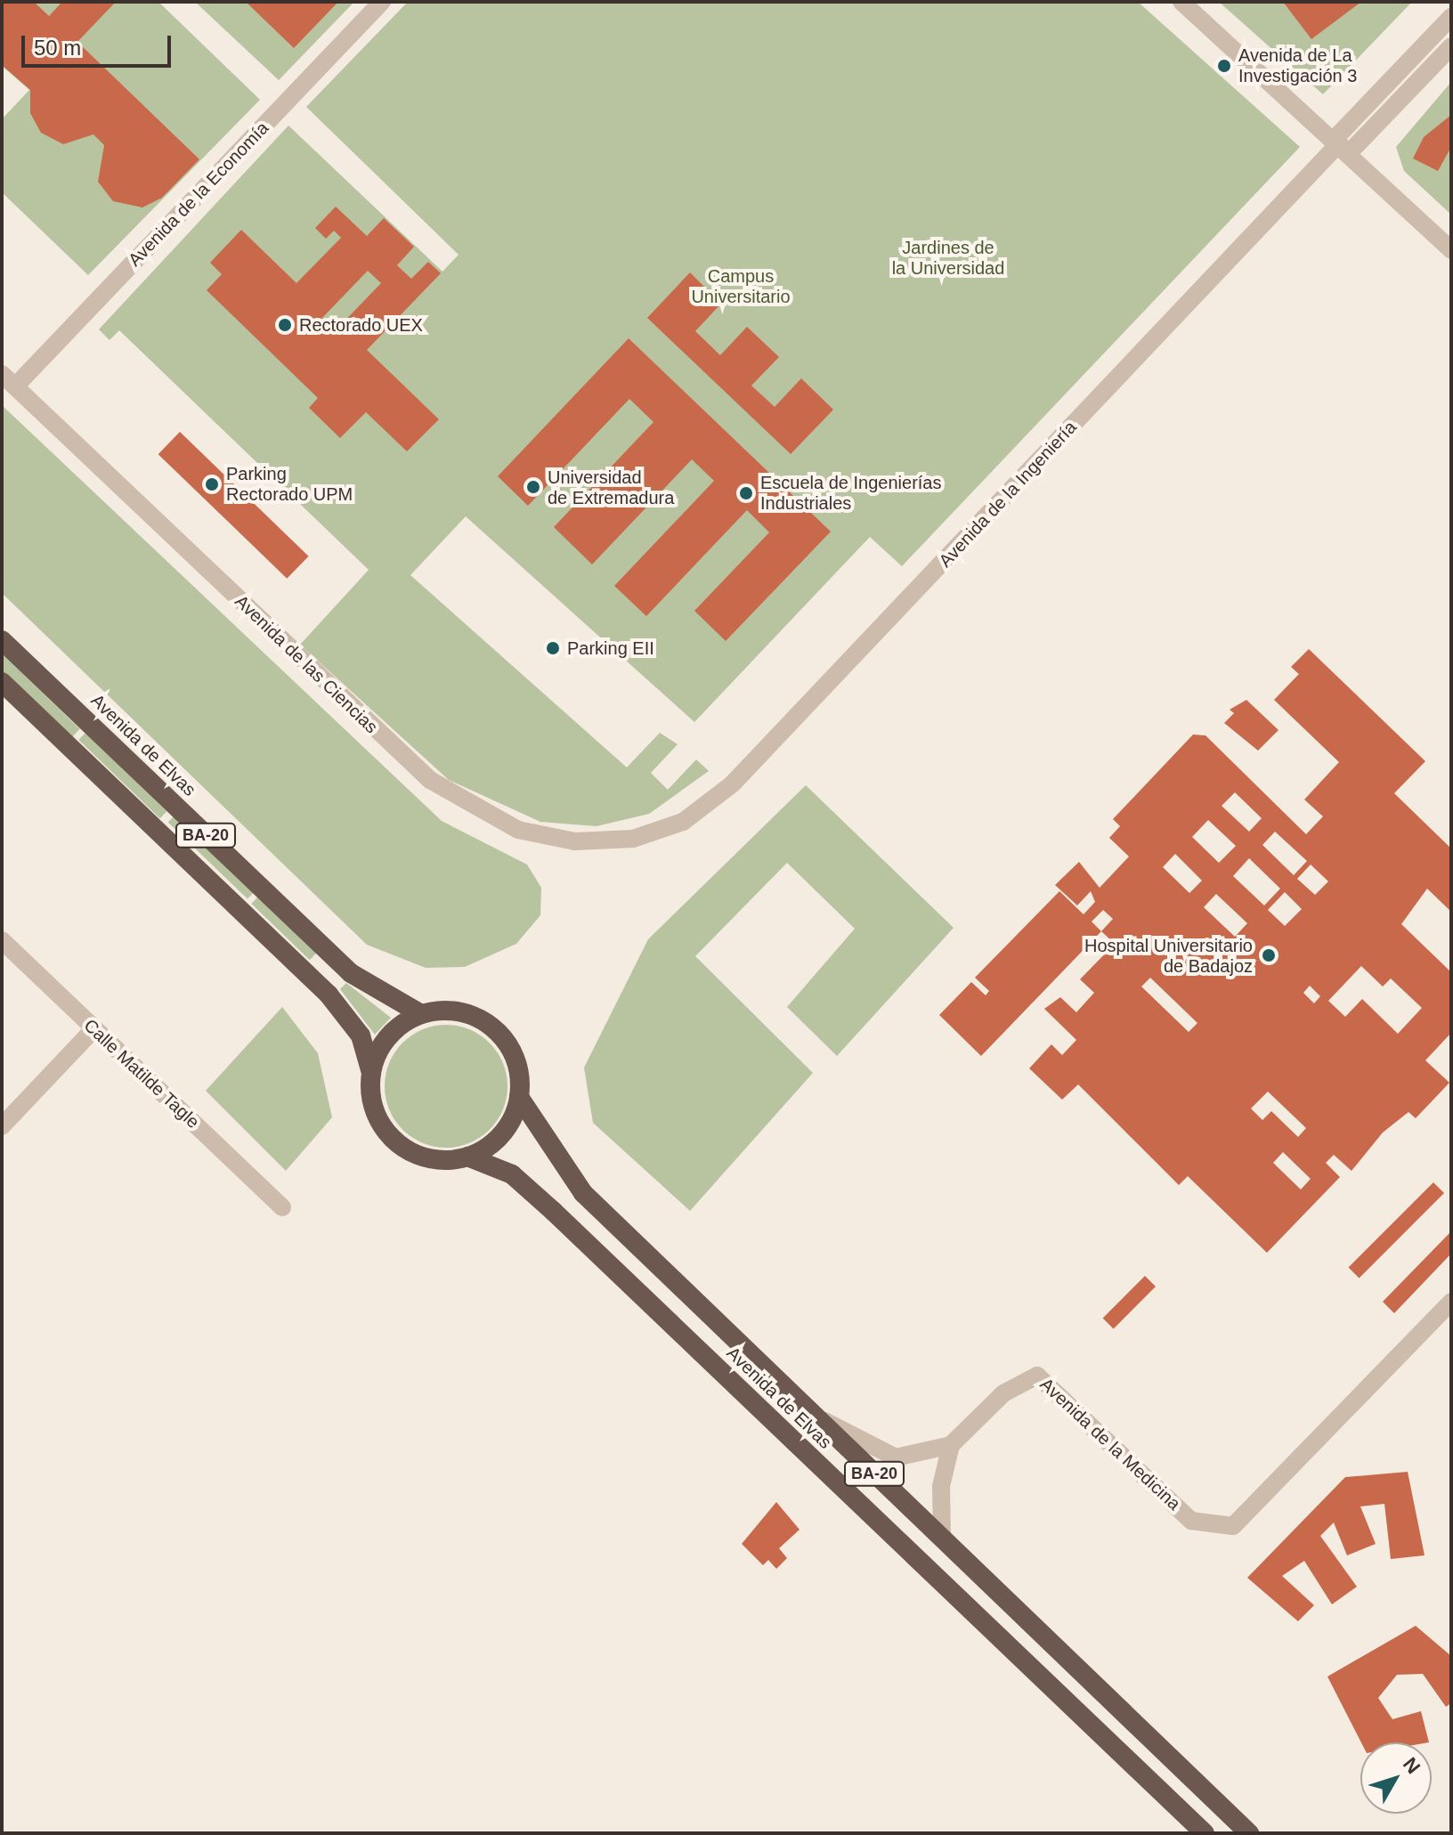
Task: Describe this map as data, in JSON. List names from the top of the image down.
{
  "streets": {
    "highway": ["Avenida de Elvas", "BA-20"],
    "street": [
      "Avenida de la Economía",
      "Avenida de la Ingeniería",
      "Avenida de las Ciencias",
      "Calle Matilde Tagle",
      "Avenida de la Medicina"
    ]
  },
  "crossings": [
    ["Avenida de la Economía", "Avenida de las Ciencias"],
    ["Avenida de la Ingeniería", "Avenida de las Ciencias"],
    ["Avenida de Elvas", "BA-20"],
    ["Avenida de Elvas", "Avenida de la Medicina"]
  ],
  "parks": ["Jardines de la Universidad", "Campus Universitario"],
  "places": [
    "Avenida de La Investigación 3",
    "Rectorado UEX",
    "Parking Rectorado UPM",
    "Universidad de Extremadura",
    "Escuela de Ingenierías Industriales",
    "Parking EII",
    "Hospital Universitario de Badajoz"
  ],
  "scale_bar": "50 m",
  "north": "top right"
}
